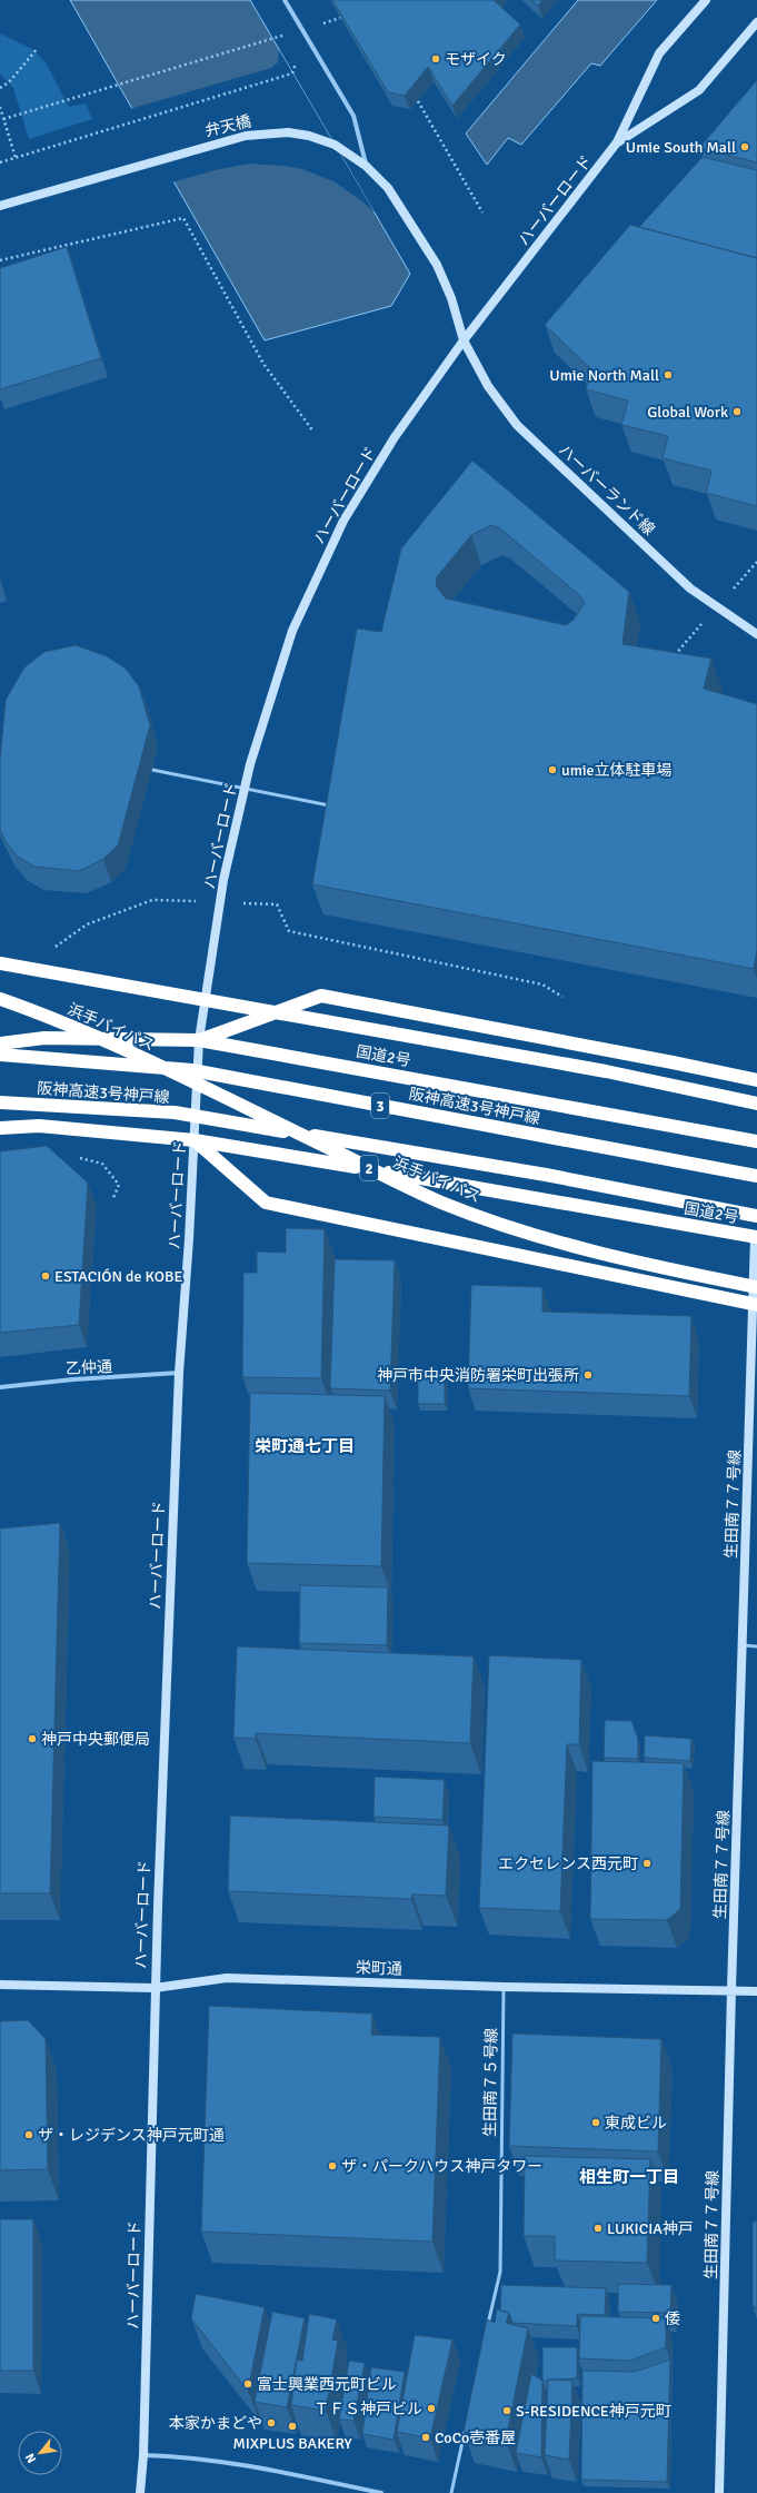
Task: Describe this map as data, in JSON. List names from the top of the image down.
{
  "streets": {
    "highway": [
      "浜手バイパス",
      "国道2号",
      "阪神高速3号神戸線",
      "3",
      "2"
    ],
    "street": [
      "弁天橋",
      "ハーバーロード",
      "ハーバーランド線",
      "乙仲通",
      "生田南７７号線",
      "栄町通"
    ],
    "lane": ["生田南７５号線"]
  },
  "crossings": [
    ["弁天橋", "ハーバーランド線"],
    ["ハーバーロード", "ハーバーランド線"],
    ["ハーバーロード", "国道2号"],
    ["ハーバーロード", "乙仲通"],
    ["ハーバーロード", "栄町通"],
    ["国道2号", "生田南７７号線"],
    ["生田南７７号線", "栄町通"],
    ["栄町通", "生田南７５号線"]
  ],
  "districts": ["栄町通七丁目", "相生町一丁目"],
  "places": [
    "モザイク",
    "Umie South Mall",
    "Umie North Mall",
    "Global Work",
    "umie立体駐車場",
    "ESTACIÓN de KOBE",
    "神戸市中央消防署栄町出張所",
    "神戸中央郵便局",
    "エクセレンス西元町",
    "東成ビル",
    "ザ・レジデンス神戸元町通",
    "ザ・パークハウス神戸タワー",
    "LUKICIA神戸",
    "倭",
    "富士興業西元町ビル",
    "ＴＦＳ神戸ビル",
    "S-RESIDENCE神戸元町",
    "本家かまどや",
    "MIXPLUS BAKERY",
    "CoCo壱番屋"
  ],
  "north": "bottom left"
}
